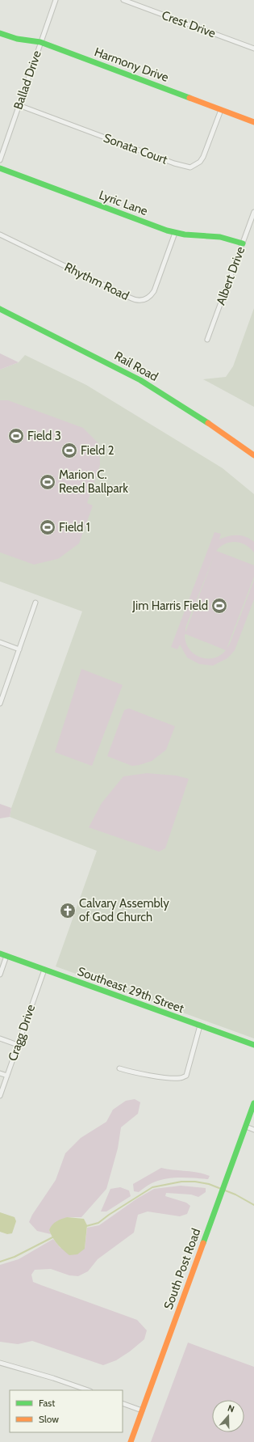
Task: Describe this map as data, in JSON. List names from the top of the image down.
{
  "streets": {
    "street": [
      "Crest Drive",
      "Harmony Drive",
      "Ballad Drive",
      "Sonata Court",
      "Lyric Lane",
      "Albert Drive",
      "Rhythm Road",
      "Rail Road",
      "Southeast 29th Street",
      "Cragg Drive",
      "South Post Road"
    ]
  },
  "crossings": [
    ["Harmony Drive", "Ballad Drive"],
    ["Harmony Drive", "Sonata Court"],
    ["Ballad Drive", "Sonata Court"],
    ["Lyric Lane", "Albert Drive"],
    ["Lyric Lane", "Rhythm Road"],
    ["Southeast 29th Street", "Cragg Drive"]
  ],
  "places": {
    "sports": [
      "Field 3",
      "Field 2",
      "Marion C. Reed Ballpark",
      "Field 1",
      "Jim Harris Field"
    ],
    "church": ["Calvary Assembly of God Church"]
  },
  "legend": ["Fast", "Slow"],
  "north": "top"
}
